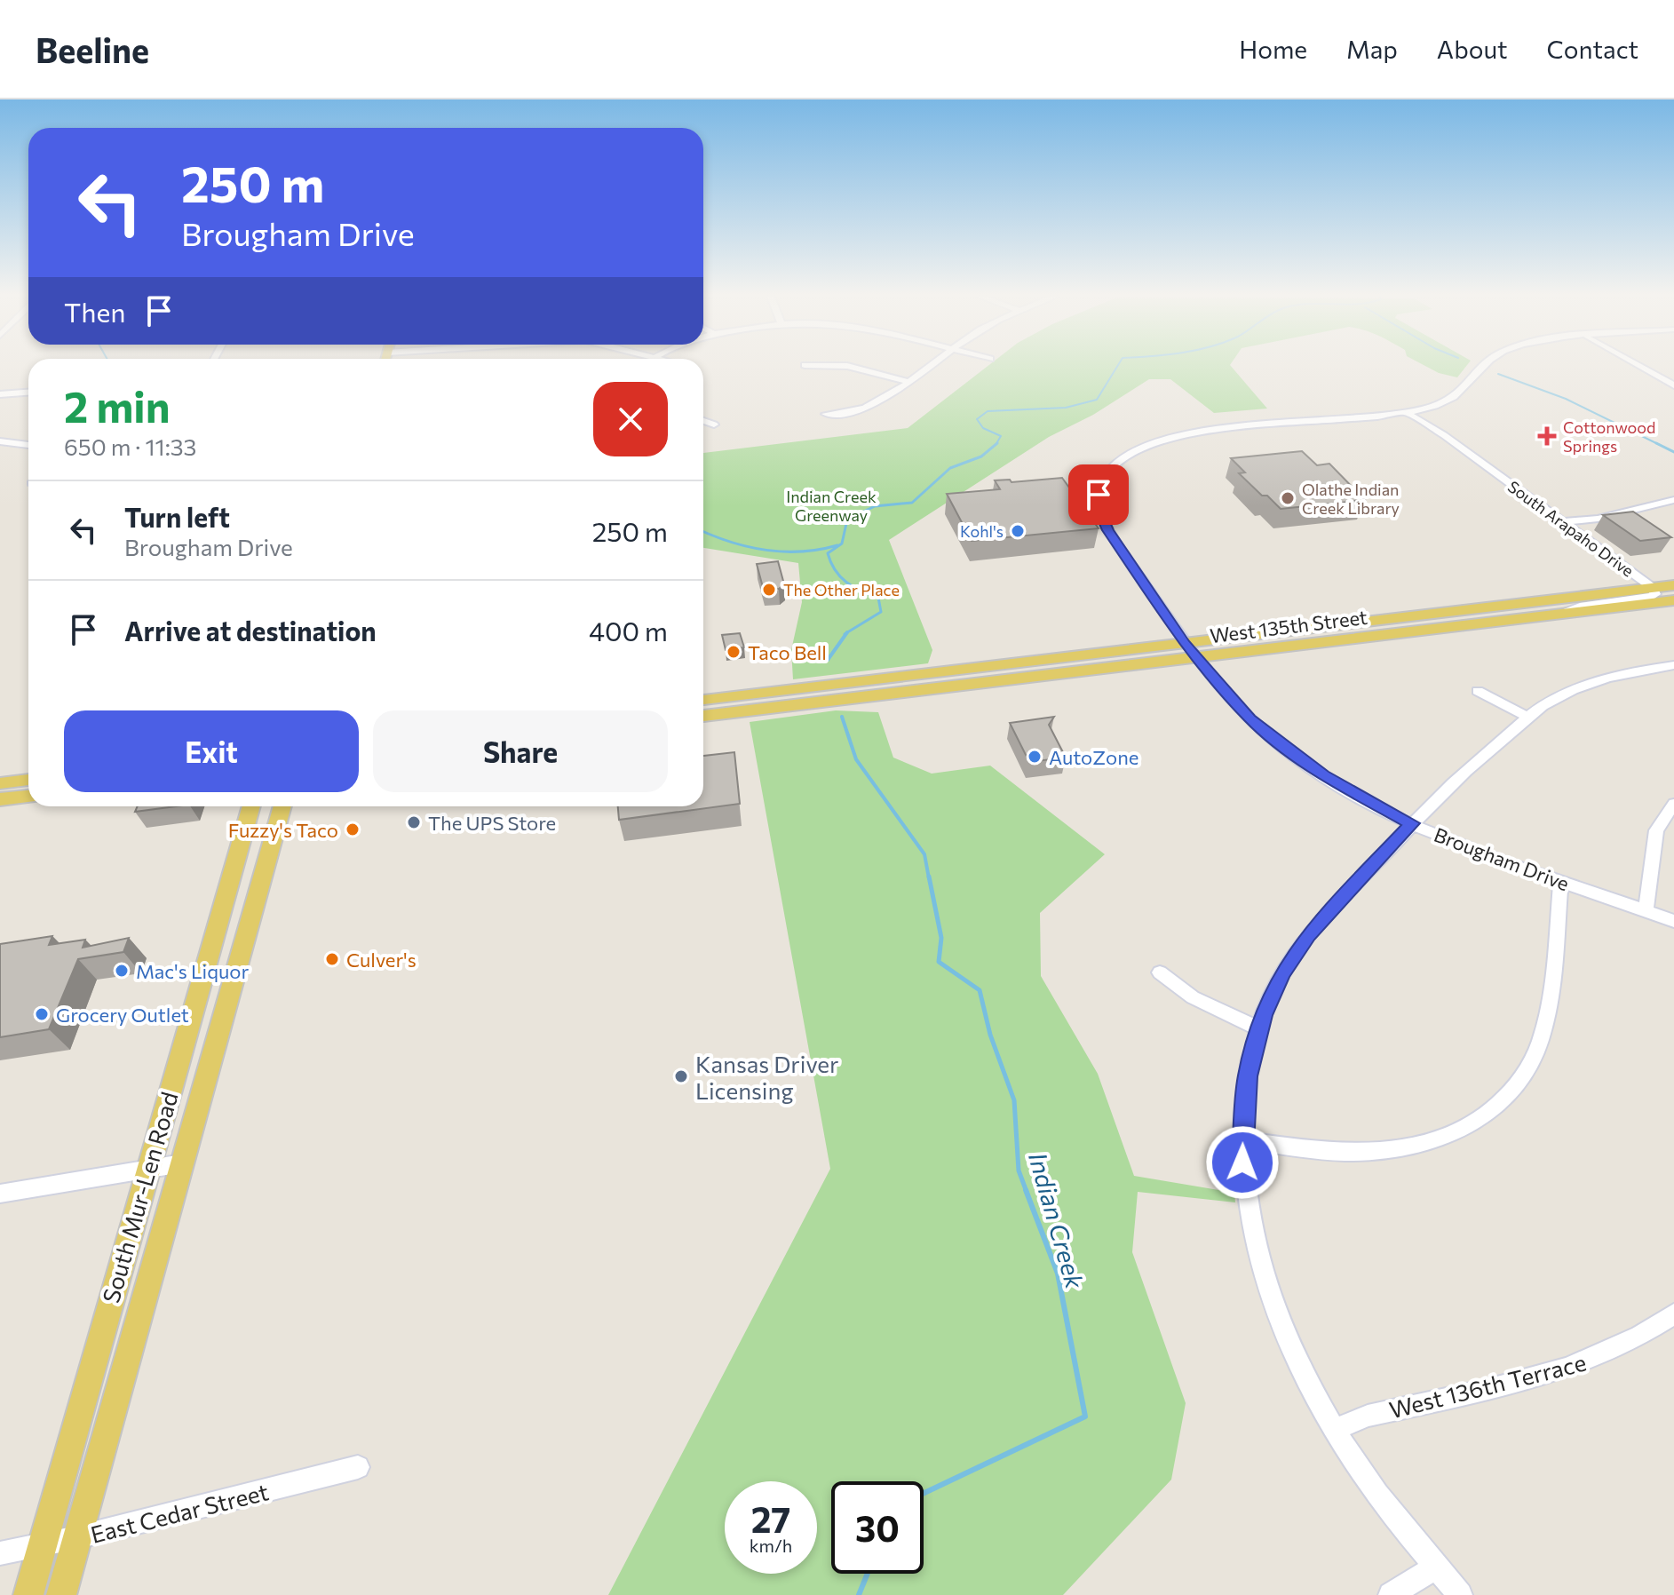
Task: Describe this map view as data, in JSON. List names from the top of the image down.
{
  "streets": {
    "main road": ["West 135th Street", "South Mur-Len Road"],
    "street": [
      "South Arapaho Drive",
      "Brougham Drive",
      "West 136th Terrace",
      "East Cedar Street"
    ]
  },
  "crossings": [
    ["South Arapaho Drive", "West 135th Street"],
    ["South Arapaho Drive", "Brougham Drive"],
    ["West 135th Street", "Brougham Drive"],
    ["South Mur-Len Road", "East Cedar Street"]
  ],
  "water": ["Indian Creek"],
  "parks": ["Indian Creek Greenway"],
  "places": {
    "health": ["Cottonwood Springs"],
    "other": [
      "Olathe Indian Creek Library",
      "Kohl's",
      "The Other Place",
      "Taco Bell",
      "AutoZone",
      "The UPS Store",
      "Fuzzy's Taco",
      "Culver's",
      "Mac's Liquor",
      "Grocery Outlet",
      "Kansas Driver Licensing"
    ]
  },
  "page": {
    "header": "Beeline",
    "nav": [
      "Home",
      "Map",
      "About",
      "Contact"
    ],
    "turn": ["250 m", "Brougham Drive"],
    "then": "Then",
    "heading": ["2 min", "650 m · 11:33"],
    "list": [
      {
        "name": "Turn left",
        "note": "Brougham Drive",
        "value": "250 m"
      },
      {
        "name": "Arrive at destination",
        "value": "400 m"
      }
    ],
    "buttons": ["Exit", "Share"],
    "speed": "27 km/h",
    "limit": "30"
  }
}
